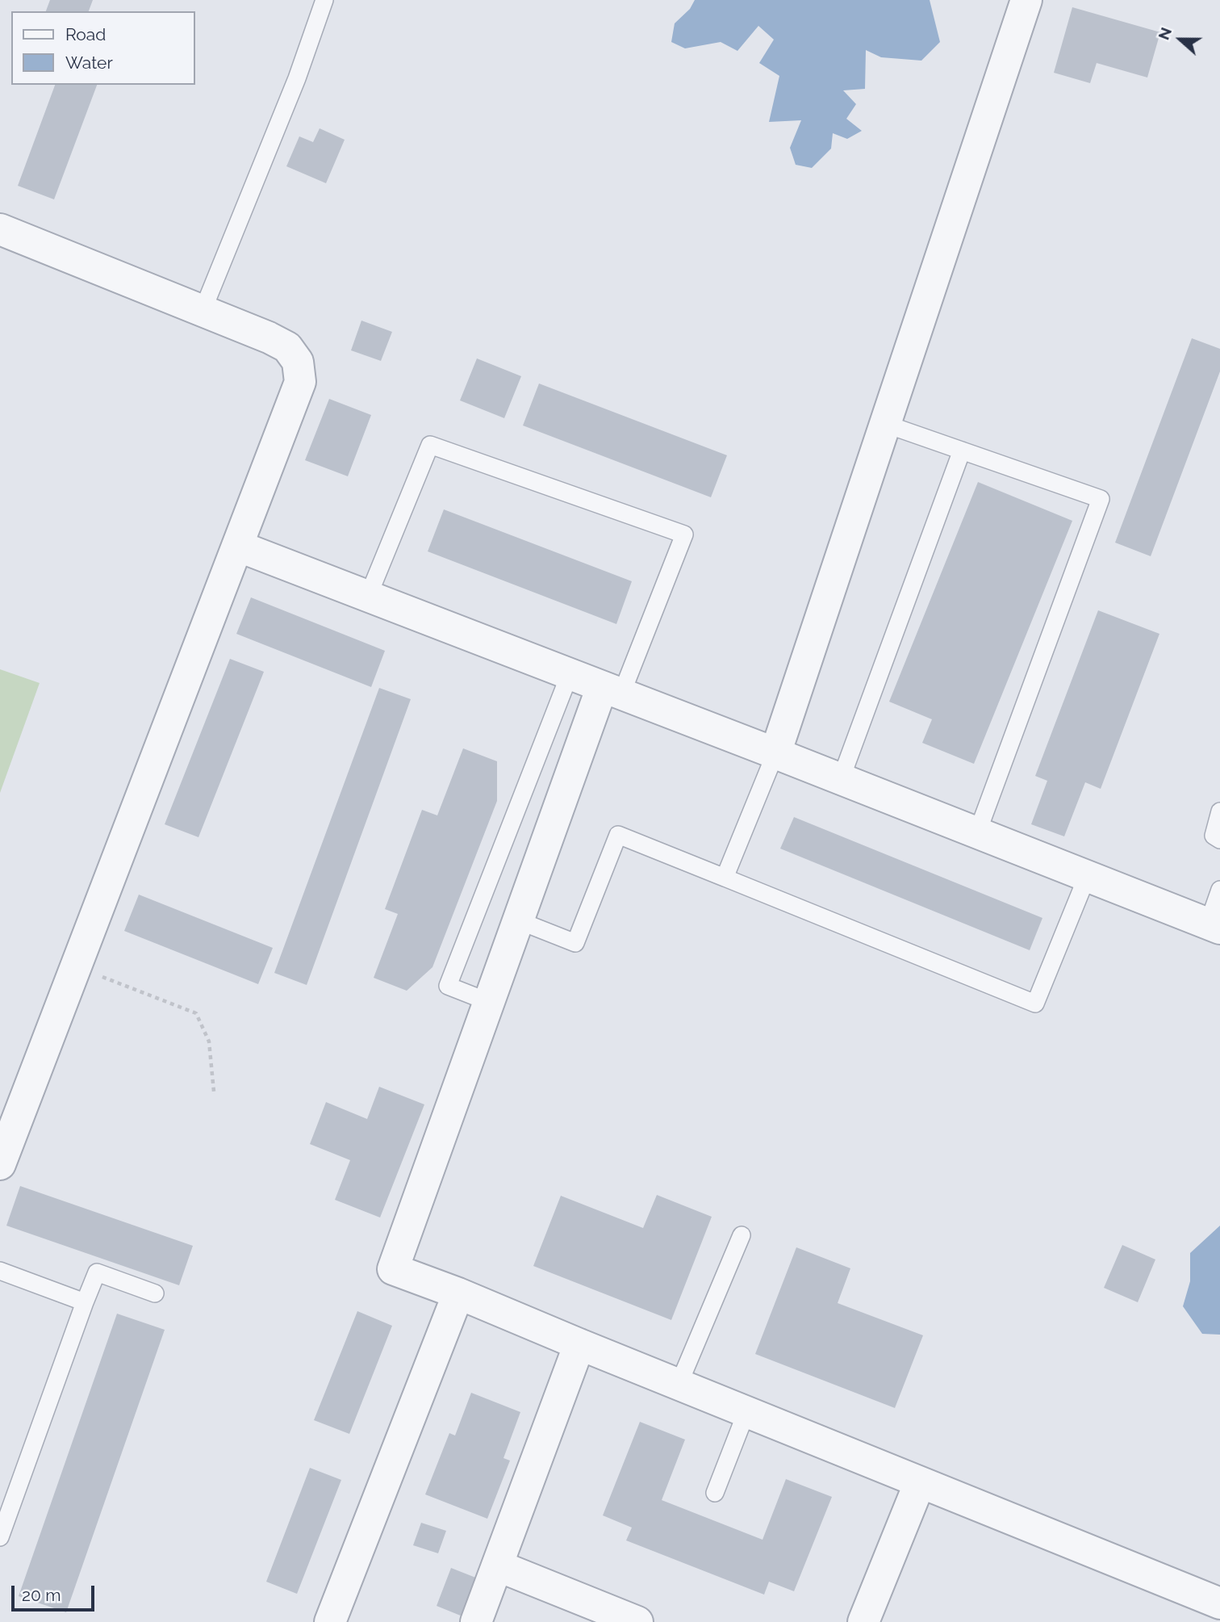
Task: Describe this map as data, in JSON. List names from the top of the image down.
{
  "legend": ["Road", "Water"],
  "scale_bar": "20 m",
  "north": "left"
}
